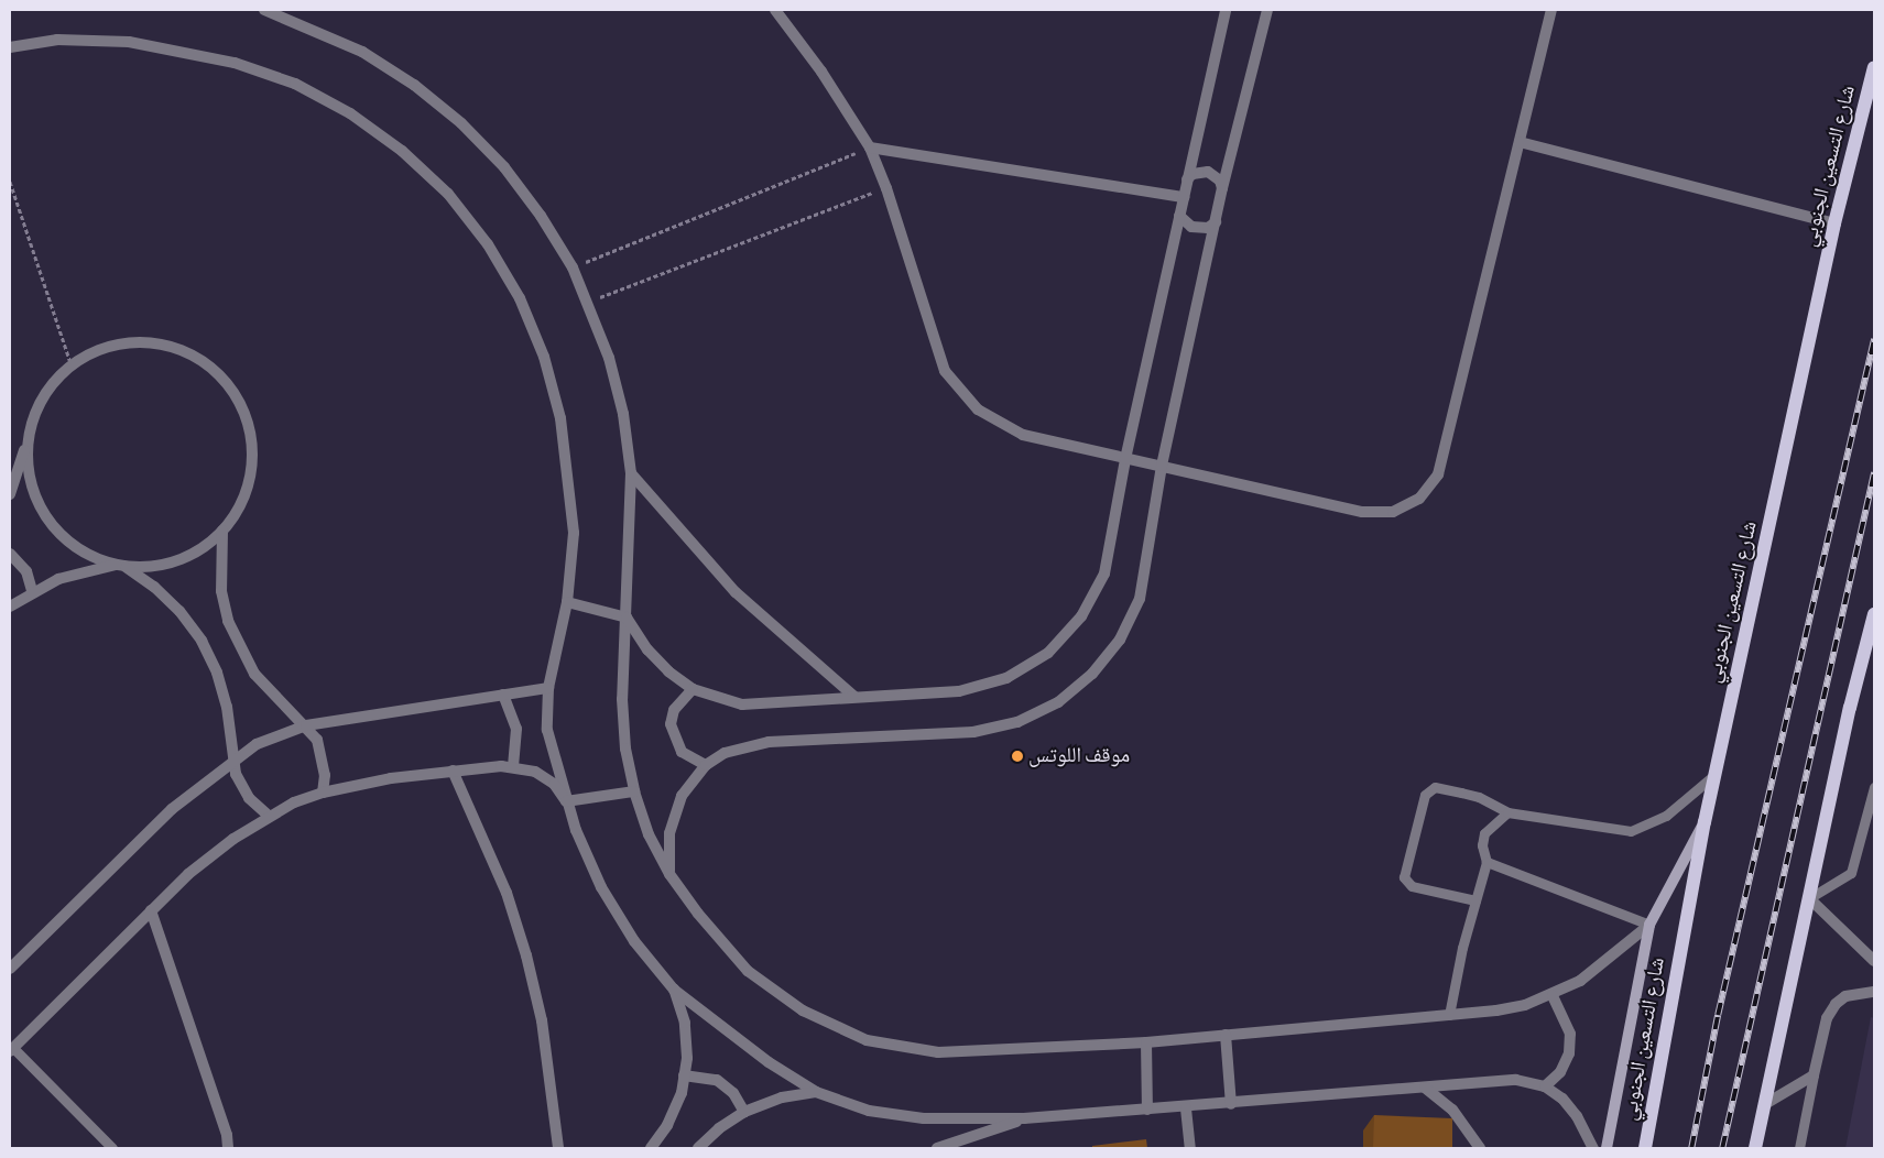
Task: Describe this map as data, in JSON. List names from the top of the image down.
{
  "streets": {
    "main road": ["شارع التسعين الجنوبي"]
  },
  "places": ["موقف اللوتس"]
}
